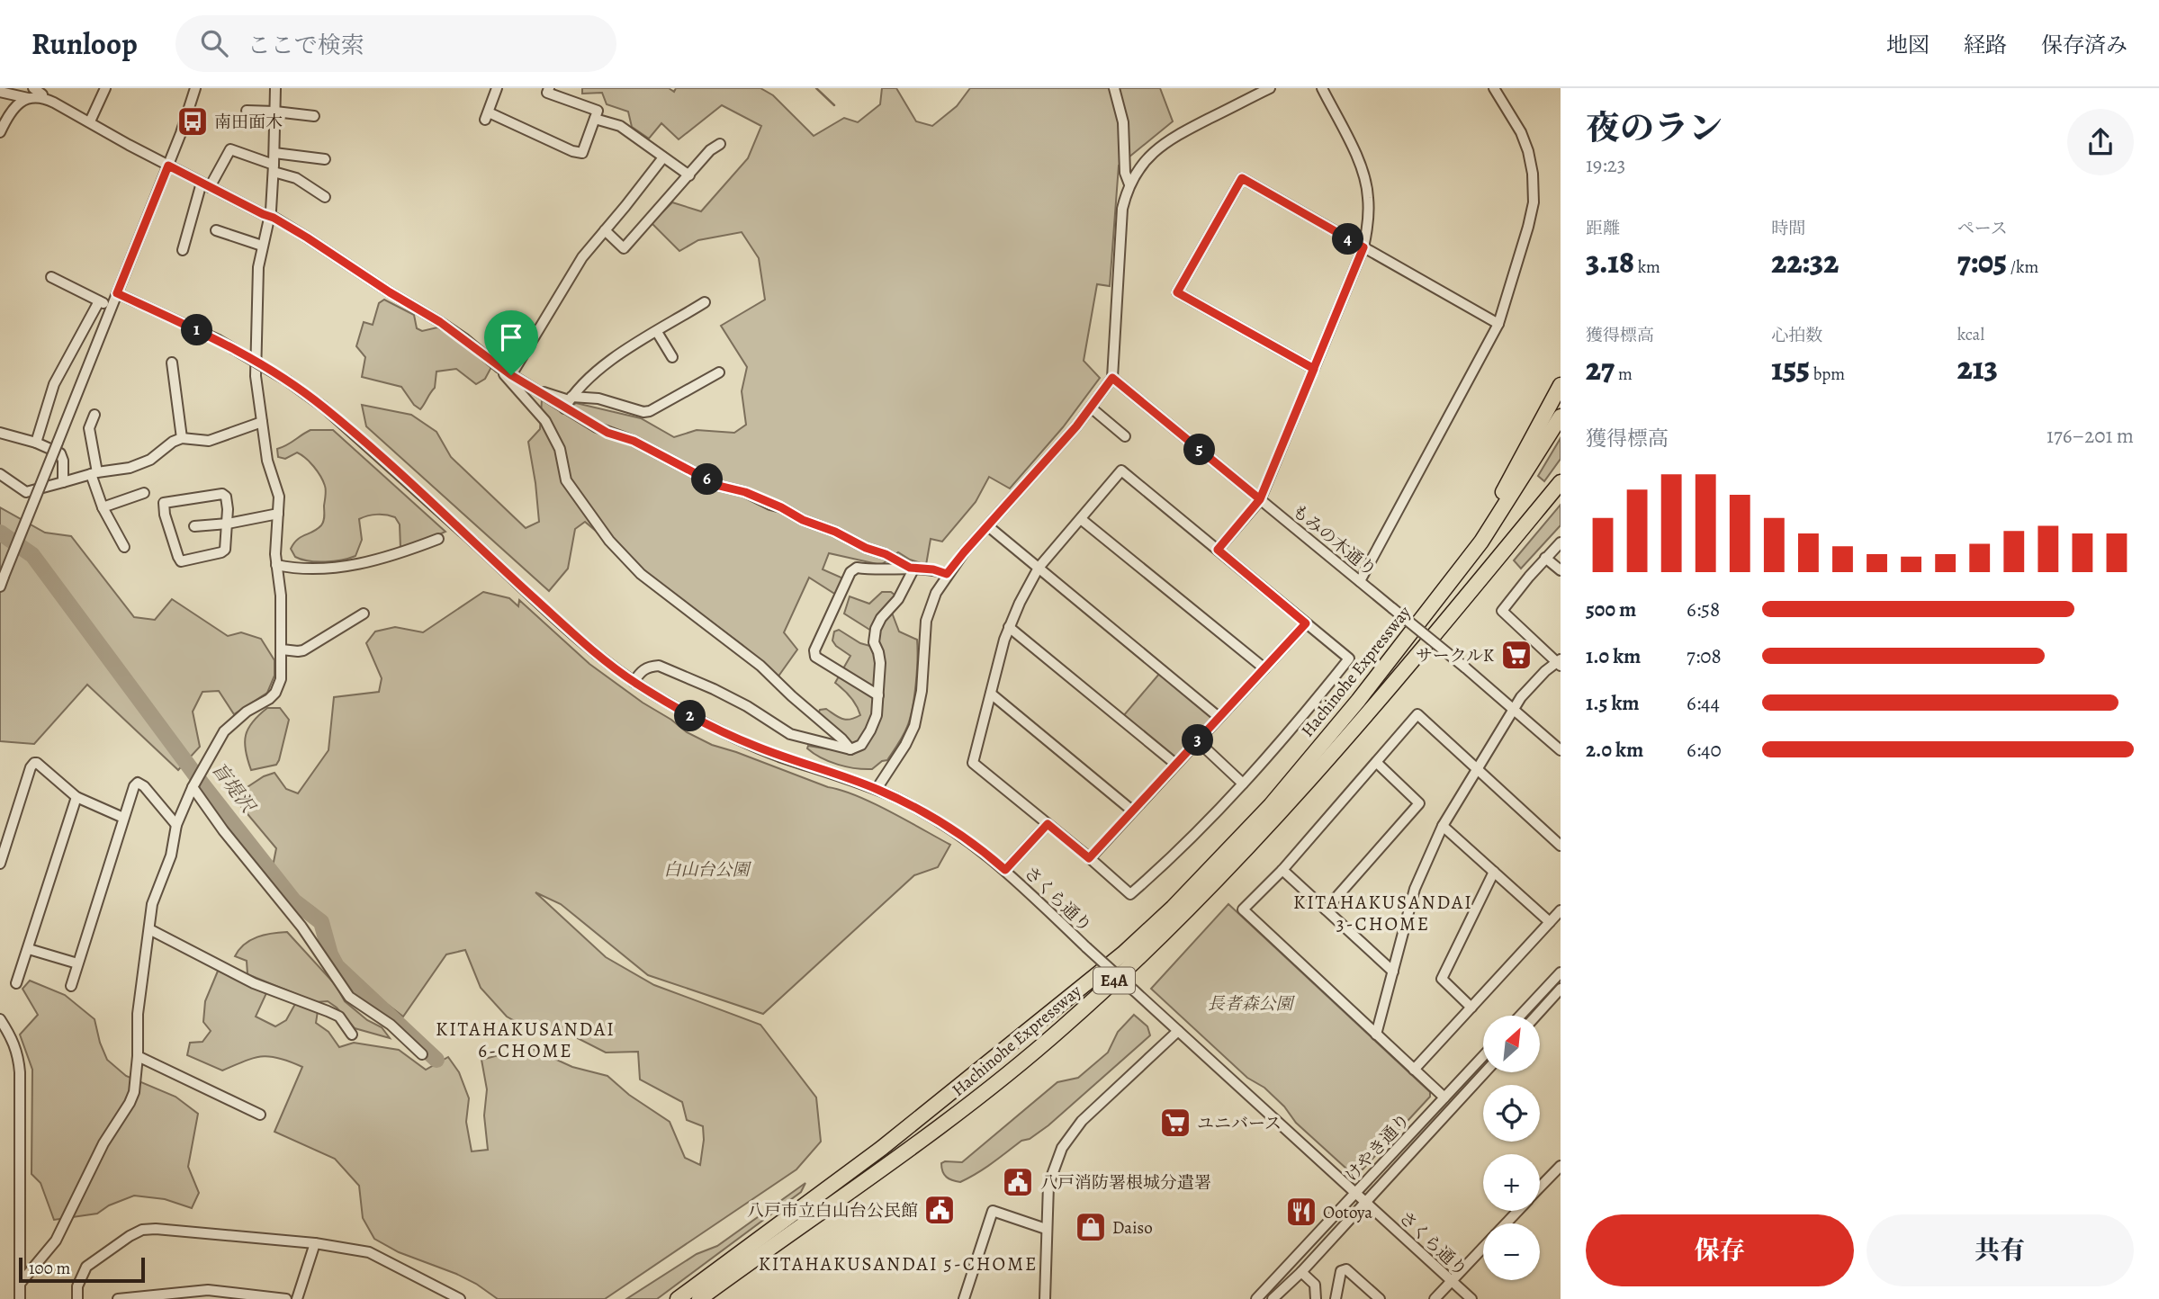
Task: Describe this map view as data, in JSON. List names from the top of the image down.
{
  "streets": {
    "highway": ["Hachinohe Expressway", "E4A"],
    "street": ["もみの木通り", "さくら通り", "けやき通り"]
  },
  "crossings": [
    ["さくら通り", "けやき通り"]
  ],
  "districts": ["KITAHAKUSANDAI 3-CHOME", "KITAHAKUSANDAI 6-CHOME", "KITAHAKUSANDAI 5-CHOME"],
  "water": ["盲堤沢"],
  "parks": ["白山台公園", "長者森公園"],
  "places": {
    "bus stop": ["南田面木"],
    "supermarket": ["サークルK", "ユニバース"],
    "public building": ["八戸消防署根城分遣署", "八戸市立白山台公民館"],
    "restaurant": ["Ootoya"],
    "shop": ["Daiso"]
  },
  "scale_bar": "100 m",
  "north": "top right",
  "page": {
    "header": "Runloop",
    "search": "ここで検索",
    "nav": ["地図", "経路", "保存済み"],
    "heading": ["夜のラン", "19:23"],
    "stats": [
      ["距離", "3.18 km"],
      ["時間", "22:32"],
      ["ペース", "7:05 /km"],
      ["獲得標高", "27 m"],
      ["心拍数", "155 bpm"],
      ["kcal", "213"]
    ],
    "pins": [
      "4",
      "1",
      "5",
      "6",
      "2",
      "3"
    ],
    "chart": ["獲得標高", "176–201 m"],
    "list": [
      {
        "name": "500 m",
        "note": "6:58"
      },
      {
        "name": "1.0 km",
        "note": "7:08"
      },
      {
        "name": "1.5 km",
        "note": "6:44"
      },
      {
        "name": "2.0 km",
        "note": "6:40"
      }
    ],
    "map_buttons": ["+", "−"],
    "buttons": ["保存", "共有"],
    "scale": "100 m"
  }
}
